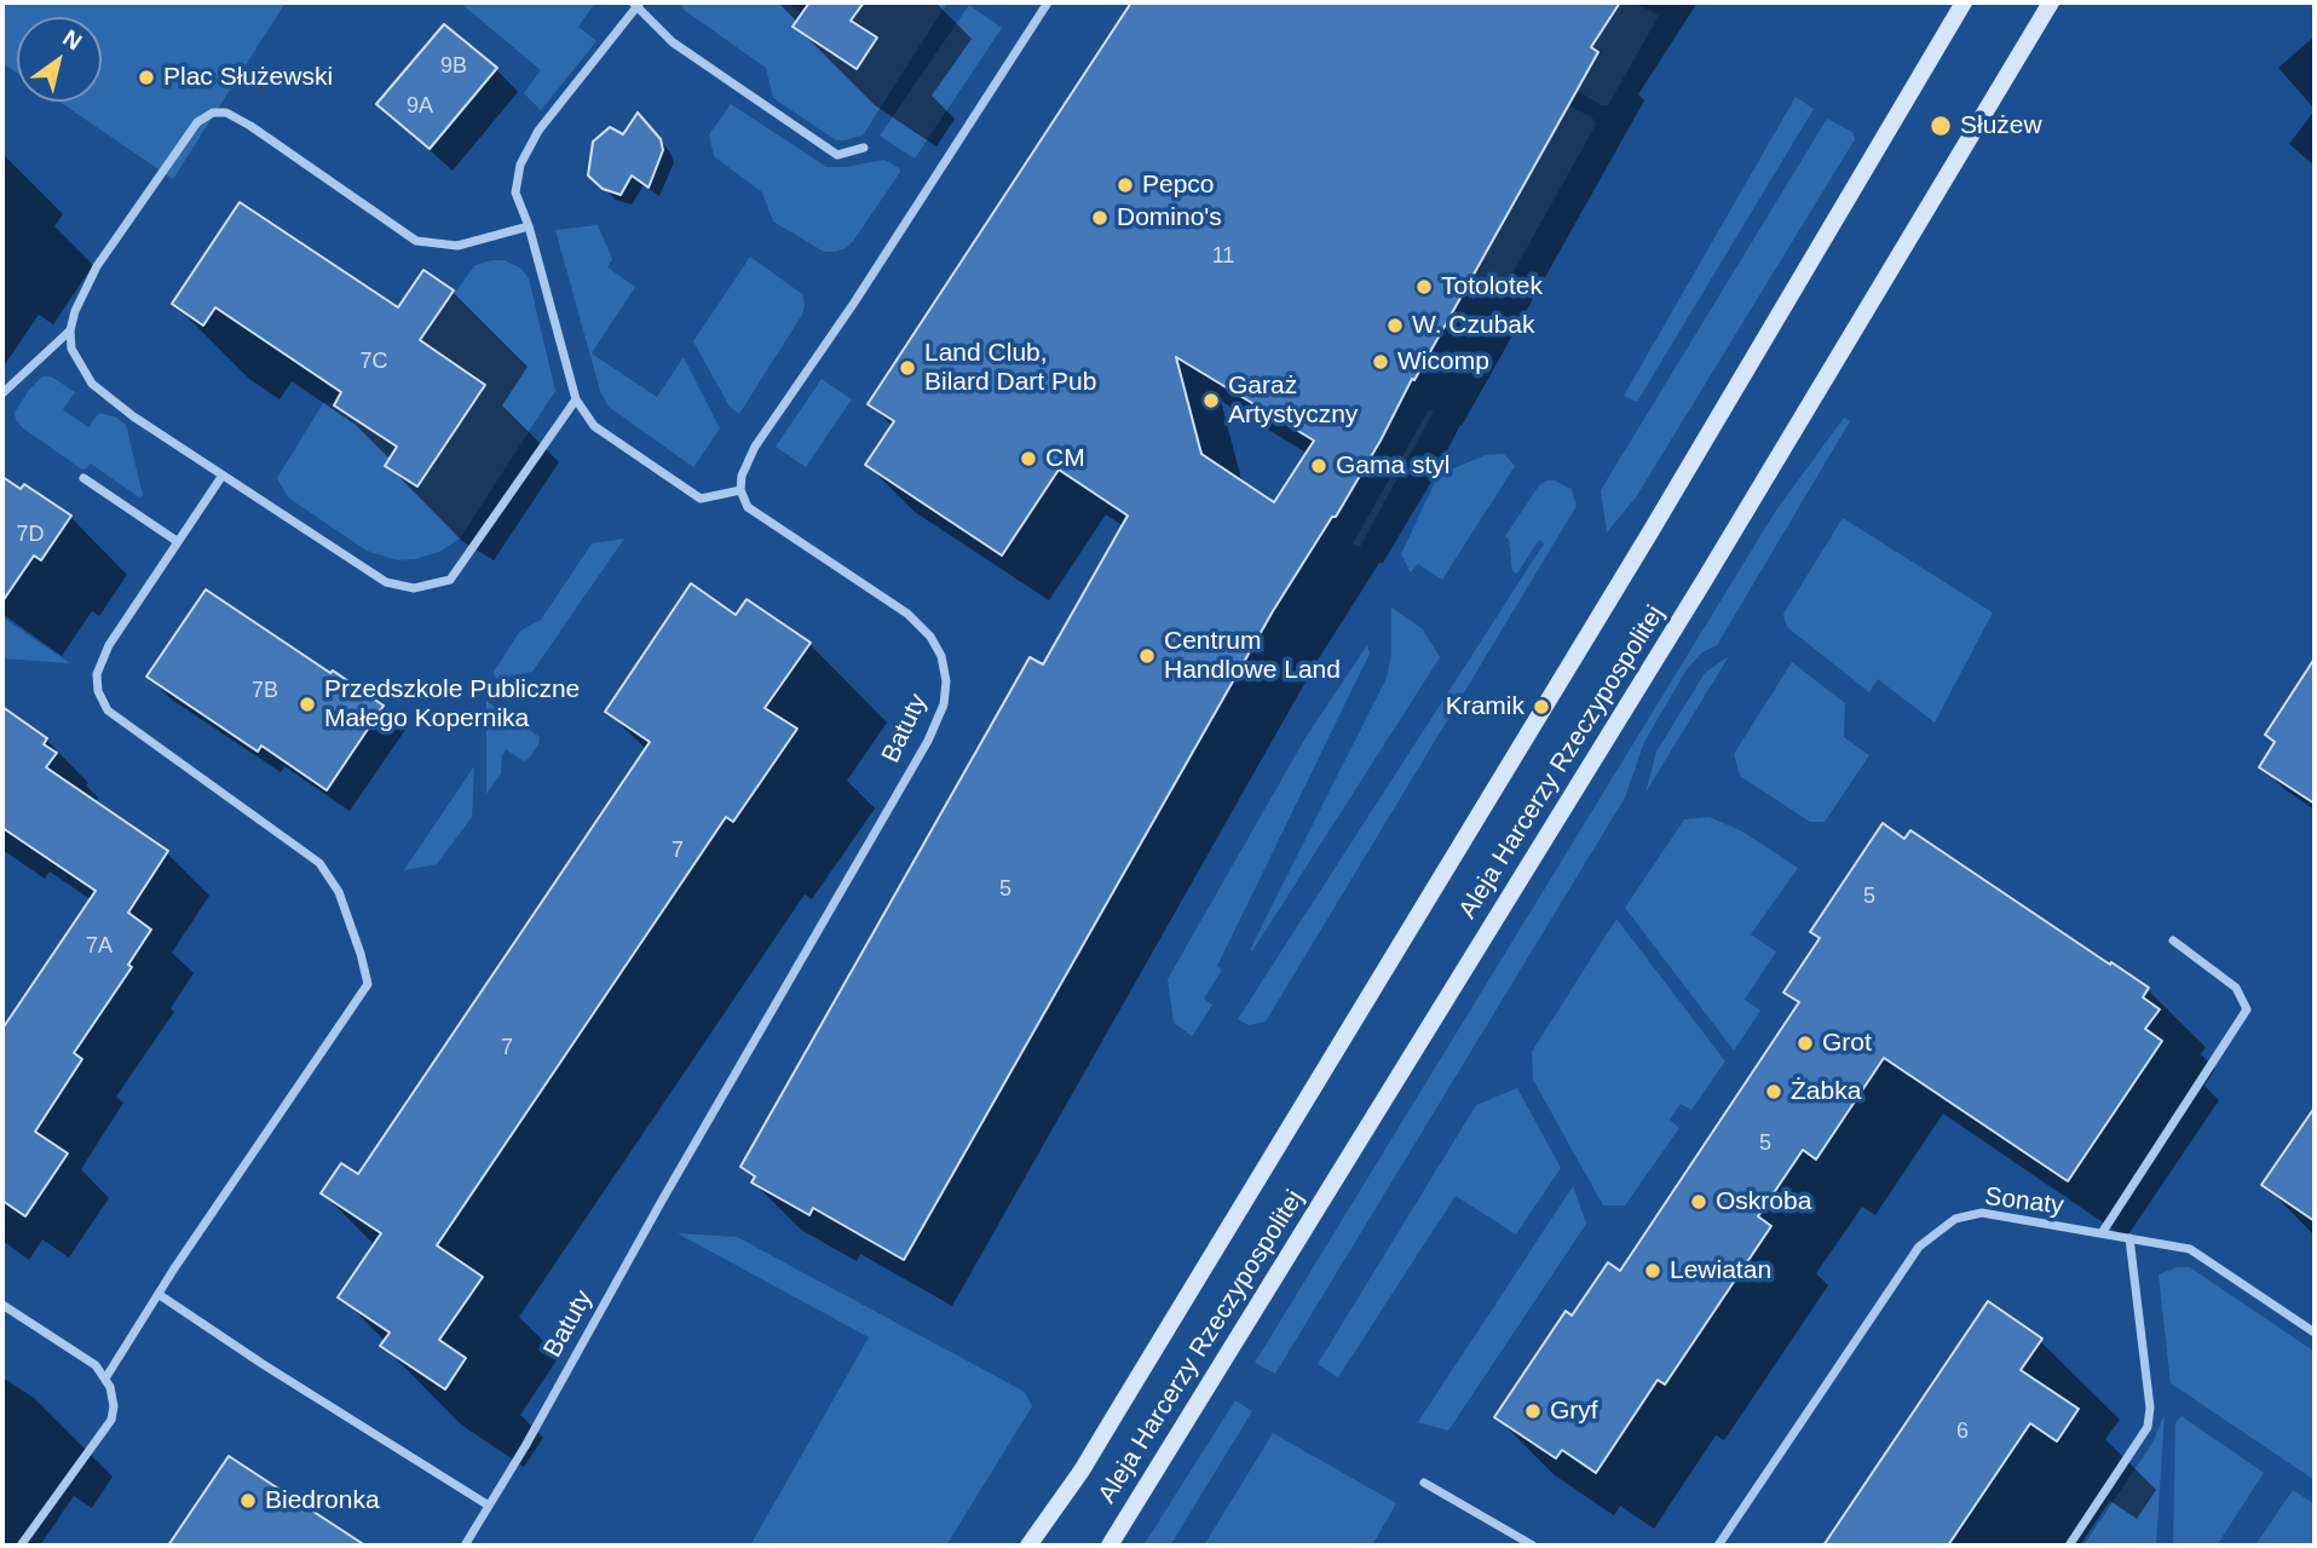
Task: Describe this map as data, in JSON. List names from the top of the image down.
{
  "streets": {
    "street": ["Batuty", "Aleja Harcerzy Rzeczypospolitej", "Sonaty"]
  },
  "places": [
    "Plac Służewski",
    "Służew",
    "Pepco",
    "Domino's",
    "Totolotek",
    "W. Czubak",
    "Wicomp",
    "Land Club, Bilard Dart Pub",
    "Garaż Artystyczny",
    "CM",
    "Gama styl",
    "Centrum Handlowe Land",
    "Przedszkole Publiczne Małego Kopernika",
    "Kramik",
    "Grot",
    "Żabka",
    "Oskroba",
    "Lewiatan",
    "Gryf",
    "Biedronka"
  ],
  "house_numbers": [
    "9B",
    "9A",
    "11",
    "7C",
    "7D",
    "7B",
    "7",
    "5",
    "5",
    "7A",
    "7",
    "5",
    "6"
  ],
  "north": "top right"
}
